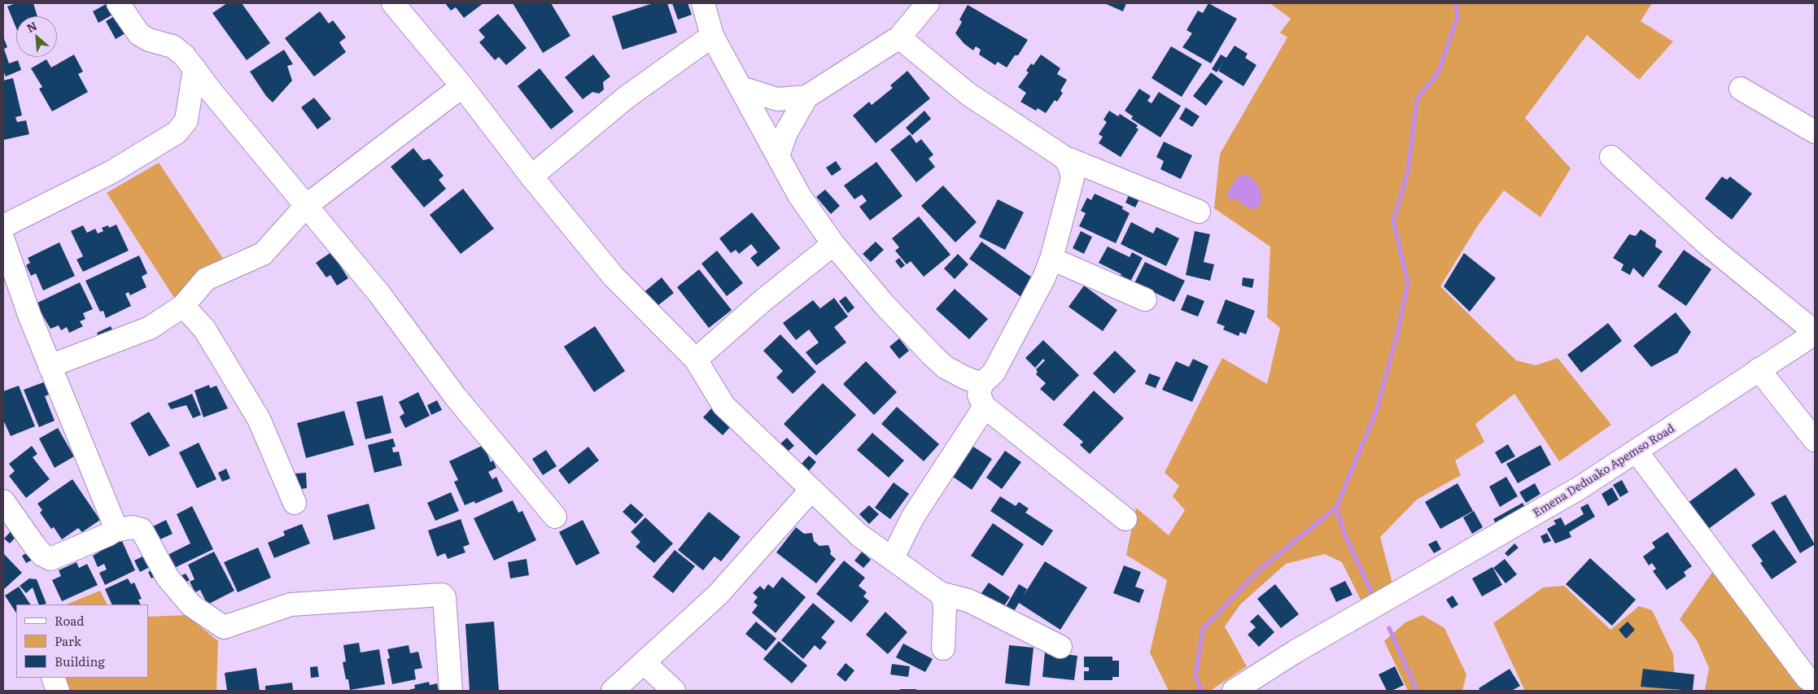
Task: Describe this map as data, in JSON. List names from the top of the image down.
{
  "streets": {
    "street": ["Emena Deduako Apemso Road"]
  },
  "legend": ["Road", "Park", "Building"],
  "north": "top left"
}
